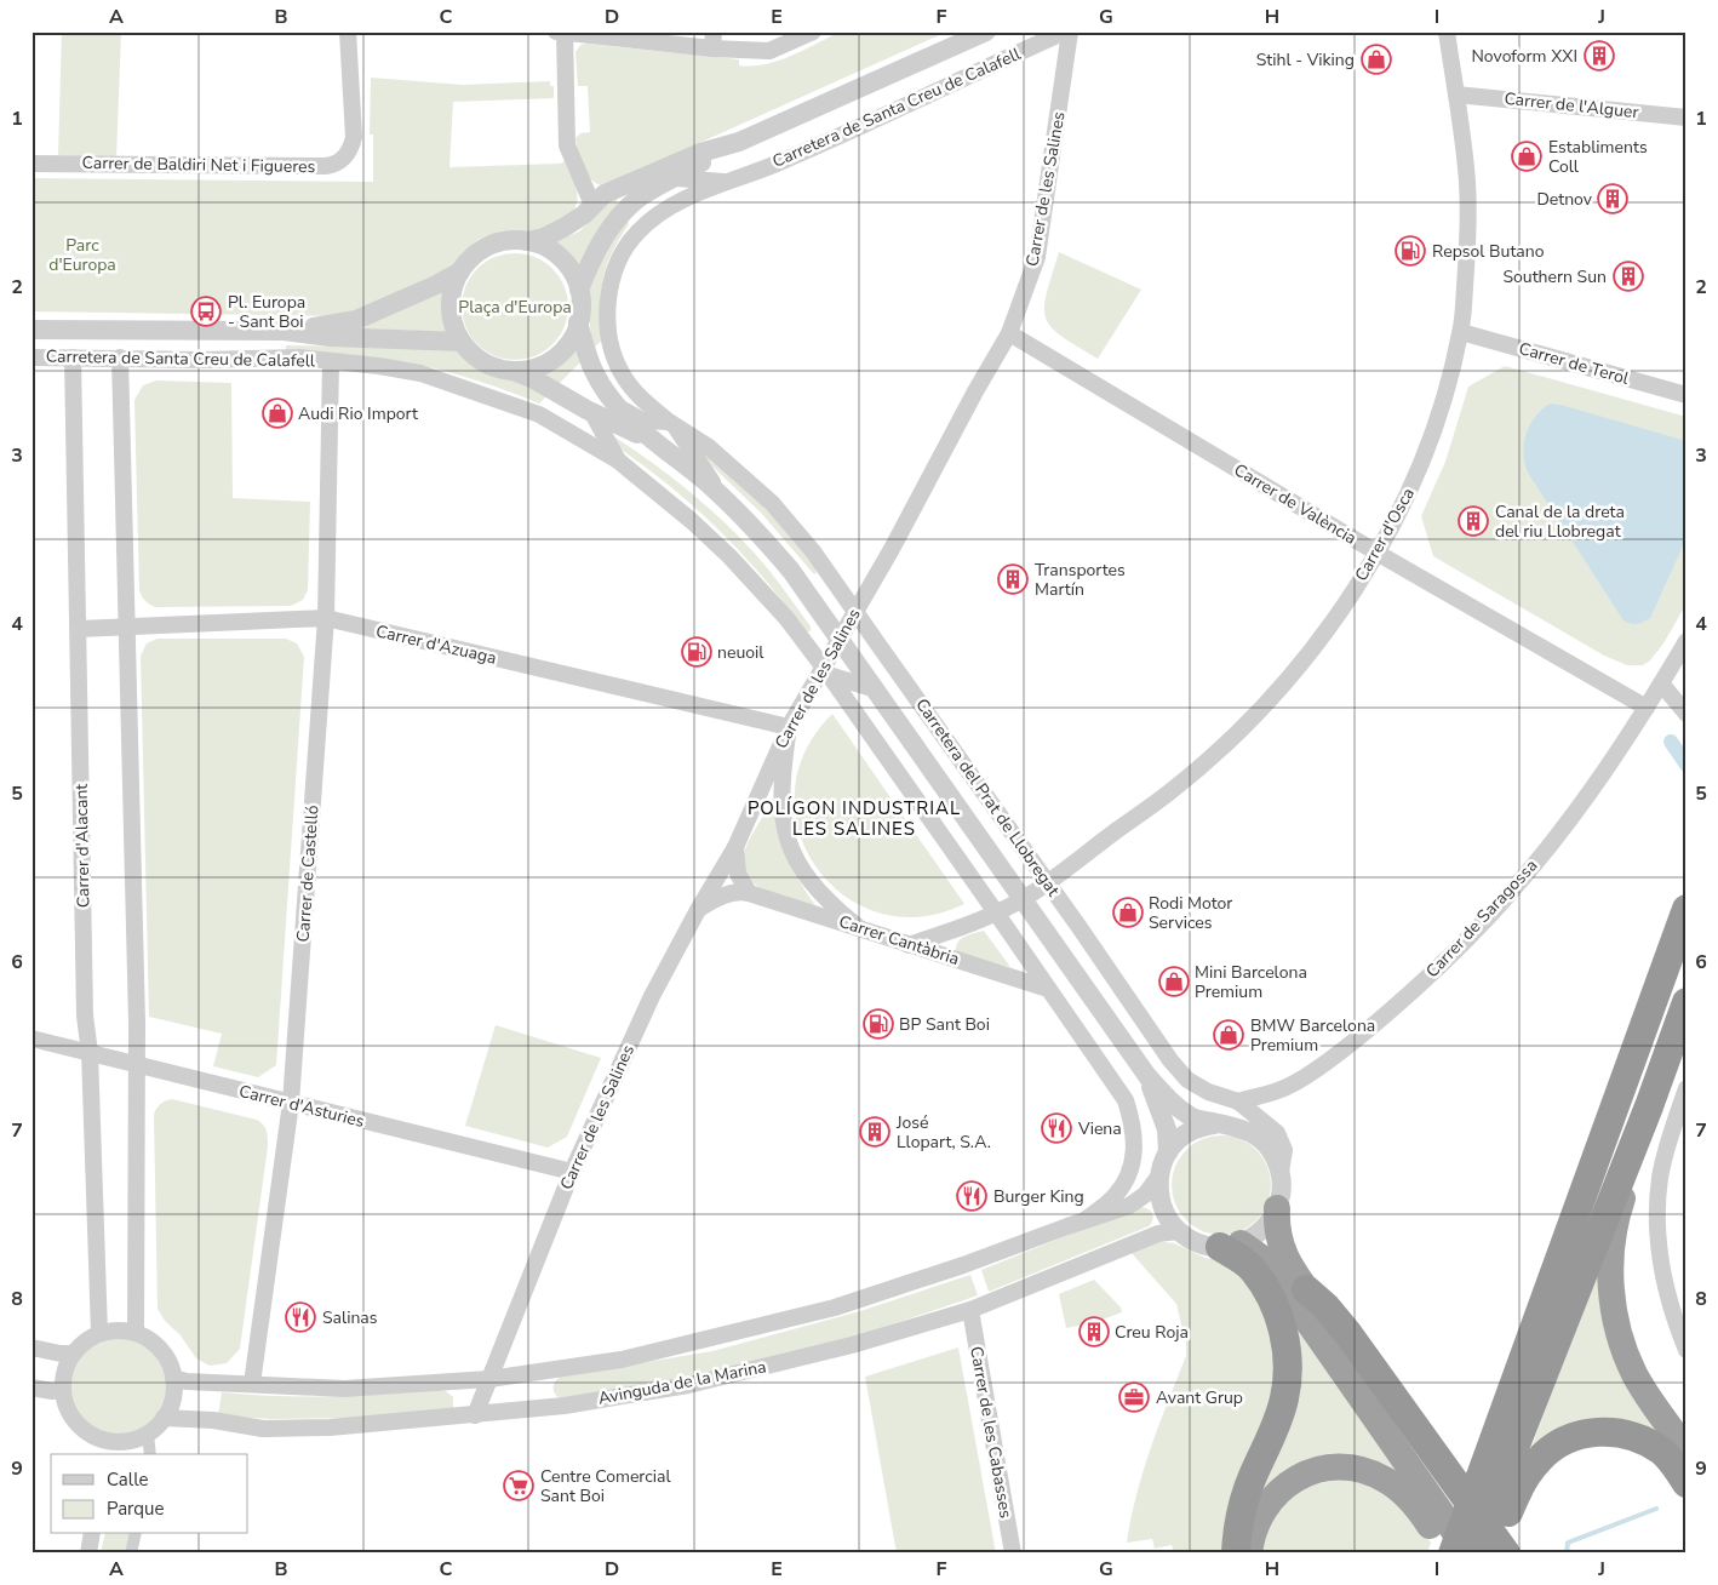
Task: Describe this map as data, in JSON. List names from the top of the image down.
{
  "streets": {
    "street": [
      "Carrer de l'Alguer",
      "Carretera de Santa Creu de Calafell",
      "Carrer de Baldiri Net i Figueres",
      "Carrer de les Salines",
      "Carrer de Terol",
      "Carrer de València",
      "Carrer d'Osca",
      "Carrer d'Azuaga",
      "Carretera del Prat de Llobregat",
      "Carrer d'Alacant",
      "Carrer de Castelló",
      "Carrer de Saragossa",
      "Carrer Cantàbria",
      "Carrer d'Asturies",
      "Avinguda de la Marina",
      "Carrer de les Cabasses"
    ]
  },
  "crossings": [
    ["Carrer de l'Alguer", "Carrer d'Osca"],
    ["Carretera de Santa Creu de Calafell", "Carretera del Prat de Llobregat"],
    ["Carretera de Santa Creu de Calafell", "Carrer d'Alacant"],
    ["Carretera de Santa Creu de Calafell", "Carrer de Castelló"],
    ["Carrer de les Salines", "Carrer de València"],
    ["Carrer de les Salines", "Carrer d'Azuaga"],
    ["Carrer de les Salines", "Carretera del Prat de Llobregat"],
    ["Carrer de les Salines", "Carrer Cantàbria"],
    ["Carrer de les Salines", "Carrer d'Asturies"],
    ["Carrer de les Salines", "Avinguda de la Marina"],
    ["Carrer de Terol", "Carrer d'Osca"],
    ["Carrer de València", "Carrer d'Osca"],
    ["Carrer de València", "Carrer de Saragossa"],
    ["Carrer d'Osca", "Carretera del Prat de Llobregat"],
    ["Carrer d'Osca", "Carrer Cantàbria"],
    ["Carrer d'Azuaga", "Carrer d'Alacant"],
    ["Carrer d'Azuaga", "Carrer de Castelló"],
    ["Carretera del Prat de Llobregat", "Carrer de Saragossa"],
    ["Carretera del Prat de Llobregat", "Avinguda de la Marina"],
    ["Carrer d'Alacant", "Carrer d'Asturies"],
    ["Carrer d'Alacant", "Avinguda de la Marina"],
    ["Carrer de Castelló", "Carrer d'Asturies"],
    ["Carrer de Castelló", "Avinguda de la Marina"],
    ["Carrer Cantàbria", "Avinguda de la Marina"],
    ["Avinguda de la Marina", "Carrer de les Cabasses"]
  ],
  "districts": ["POLÍGON INDUSTRIAL LES SALINES"],
  "parks": ["Parc d'Europa", "Plaça d'Europa"],
  "places": {
    "building": [
      "Novoform XXI",
      "Detnov",
      "Southern Sun",
      "Canal de la dreta del riu Llobregat",
      "Transportes Martín",
      "José Llopart, S.A.",
      "Creu Roja"
    ],
    "shop": [
      "Stihl - Viking",
      "Establiments Coll",
      "Audi Rio Import",
      "Rodi Motor Services",
      "Mini Barcelona Premium",
      "BMW Barcelona Premium"
    ],
    "fuel station": ["Repsol Butano", "neuoil", "BP Sant Boi"],
    "bus stop": ["Pl. Europa - Sant Boi"],
    "restaurant": ["Viena", "Burger King", "Salinas"],
    "office": ["Avant Grup"],
    "supermarket": ["Centre Comercial Sant Boi"]
  },
  "legend": ["Calle", "Parque"],
  "grid": {
    "columns": [
      "A",
      "B",
      "C",
      "D",
      "E",
      "F",
      "G",
      "H",
      "I",
      "J"
    ],
    "rows": [
      "1",
      "2",
      "3",
      "4",
      "5",
      "6",
      "7",
      "8",
      "9"
    ]
  }
}
